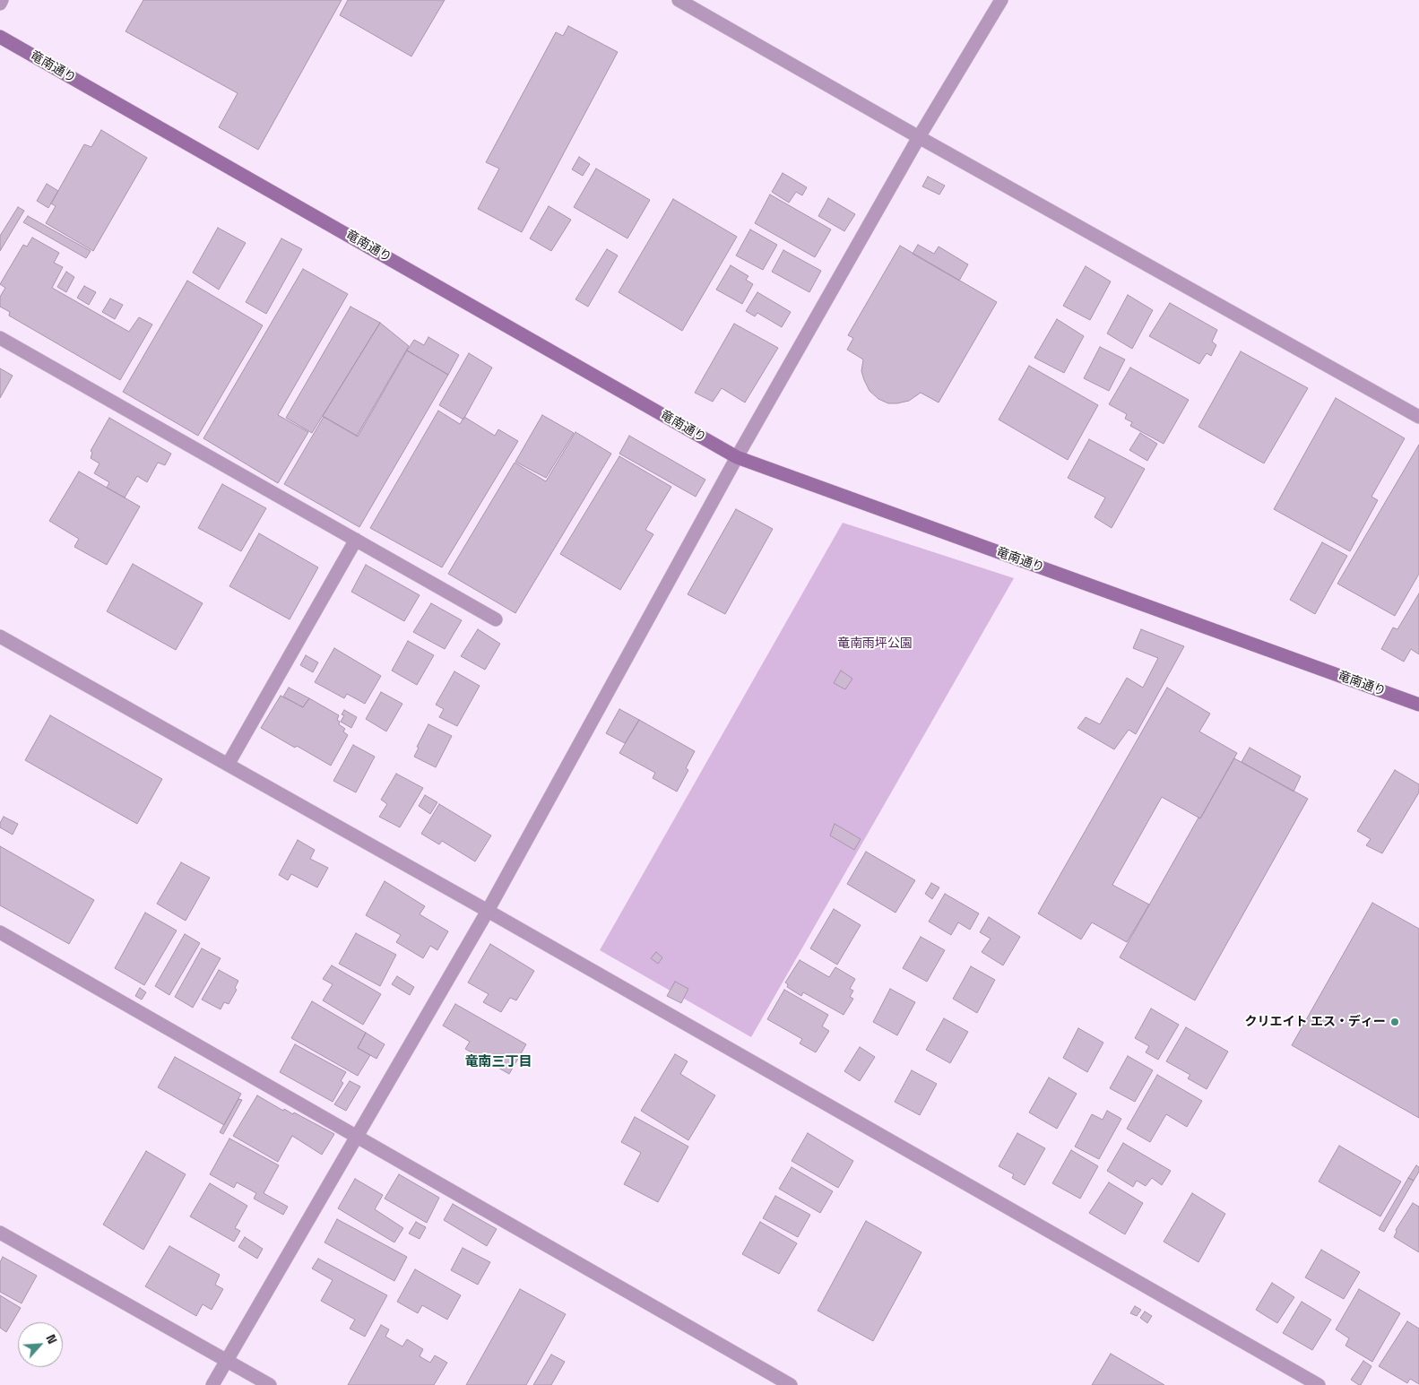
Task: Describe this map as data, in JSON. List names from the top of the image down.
{
  "streets": {
    "street": ["竜南通り"]
  },
  "districts": ["竜南三丁目"],
  "parks": ["竜南雨坪公園"],
  "places": ["クリエイト エス・ディー"],
  "north": "top right"
}
